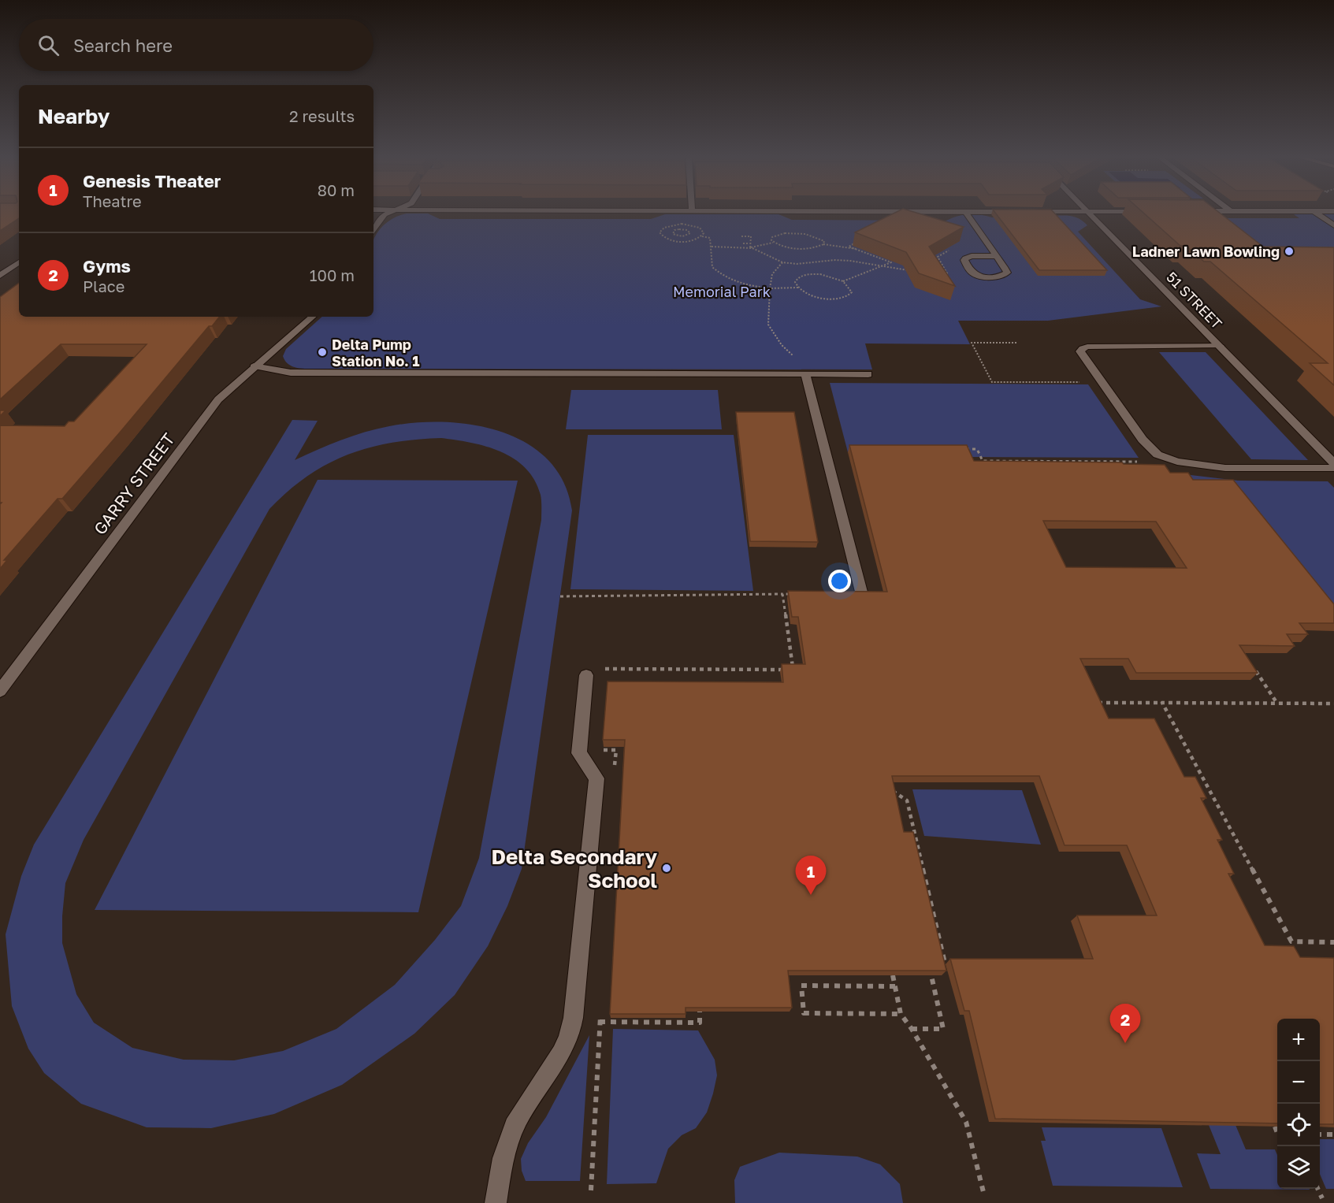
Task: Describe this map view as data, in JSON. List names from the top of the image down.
{
  "streets": {
    "street": ["51 STREET", "GARRY STREET"]
  },
  "parks": ["Memorial Park"],
  "places": ["Ladner Lawn Bowling", "Delta Pump Station No. 1", "Delta Secondary School"],
  "page": {
    "search": "Search here",
    "heading": ["Nearby", "2 results"],
    "list": [
      {
        "mark": "1",
        "name": "Genesis Theater",
        "note": "Theatre",
        "value": "80 m"
      },
      {
        "mark": "2",
        "name": "Gyms",
        "note": "Place",
        "value": "100 m"
      }
    ],
    "pins": ["1", "2"],
    "map_buttons": ["+", "−"]
  }
}
